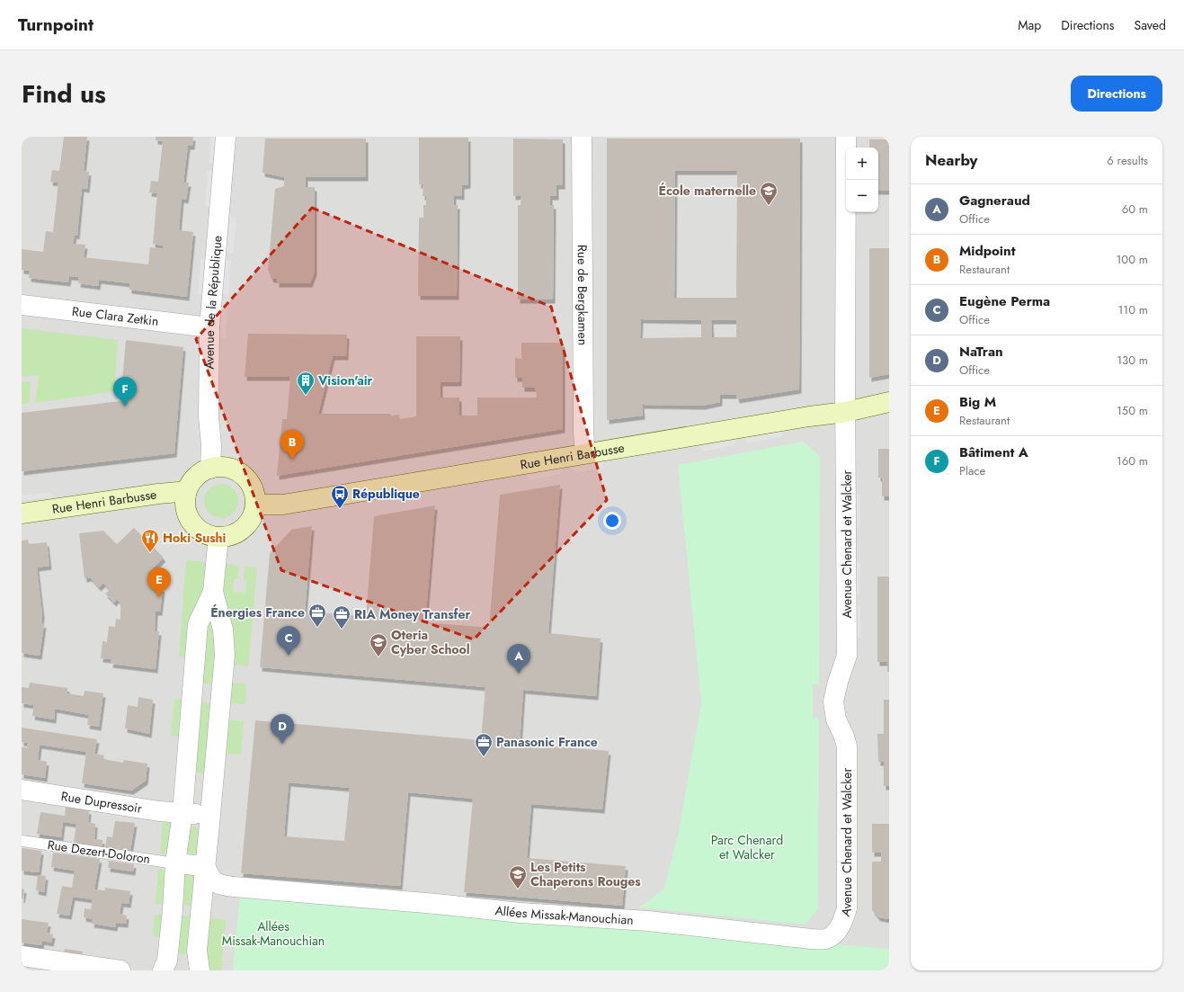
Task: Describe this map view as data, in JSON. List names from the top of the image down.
{
  "streets": {
    "street": [
      "Rue de Bergkamen",
      "Avenue de la République",
      "Rue Clara Zetkin",
      "Rue Henri Barbusse",
      "Avenue Chenard et Walcker",
      "Rue Dupressoir",
      "Allées Missak-Manouchian"
    ],
    "lane": ["Rue Dezert-Doloron"]
  },
  "crossings": [
    ["Rue de Bergkamen", "Rue Henri Barbusse"],
    ["Avenue de la République", "Rue Clara Zetkin"],
    ["Avenue de la République", "Rue Henri Barbusse"],
    ["Rue Henri Barbusse", "Avenue Chenard et Walcker"],
    ["Avenue Chenard et Walcker", "Allées Missak-Manouchian"]
  ],
  "parks": ["Parc Chenard et Walcker", "Allées Missak-Manouchian"],
  "places": {
    "school or university": ["École maternelle", "Oteria Cyber School", "Les Petits Chaperons Rouges"],
    "building": ["Vision'air"],
    "bus stop": ["République"],
    "restaurant": ["Hoki Sushi"],
    "office": ["Énergies France", "RIA Money Transfer", "Panasonic France"]
  },
  "page": {
    "header": "Turnpoint",
    "nav": ["Map", "Directions", "Saved"],
    "title": "Find us",
    "buttons": "Directions",
    "heading": ["Nearby", "6 results"],
    "map_buttons": ["+", "−"],
    "list": [
      {
        "mark": "A",
        "name": "Gagneraud",
        "note": "Office",
        "value": "60 m"
      },
      {
        "mark": "B",
        "name": "Midpoint",
        "note": "Restaurant",
        "value": "100 m"
      },
      {
        "mark": "C",
        "name": "Eugène Perma",
        "note": "Office",
        "value": "110 m"
      },
      {
        "mark": "D",
        "name": "NaTran",
        "note": "Office",
        "value": "130 m"
      },
      {
        "mark": "E",
        "name": "Big M",
        "note": "Restaurant",
        "value": "150 m"
      },
      {
        "mark": "F",
        "name": "Bâtiment A",
        "note": "Place",
        "value": "160 m"
      }
    ],
    "pins": [
      "F",
      "B",
      "E",
      "C",
      "A",
      "D"
    ]
  }
}
